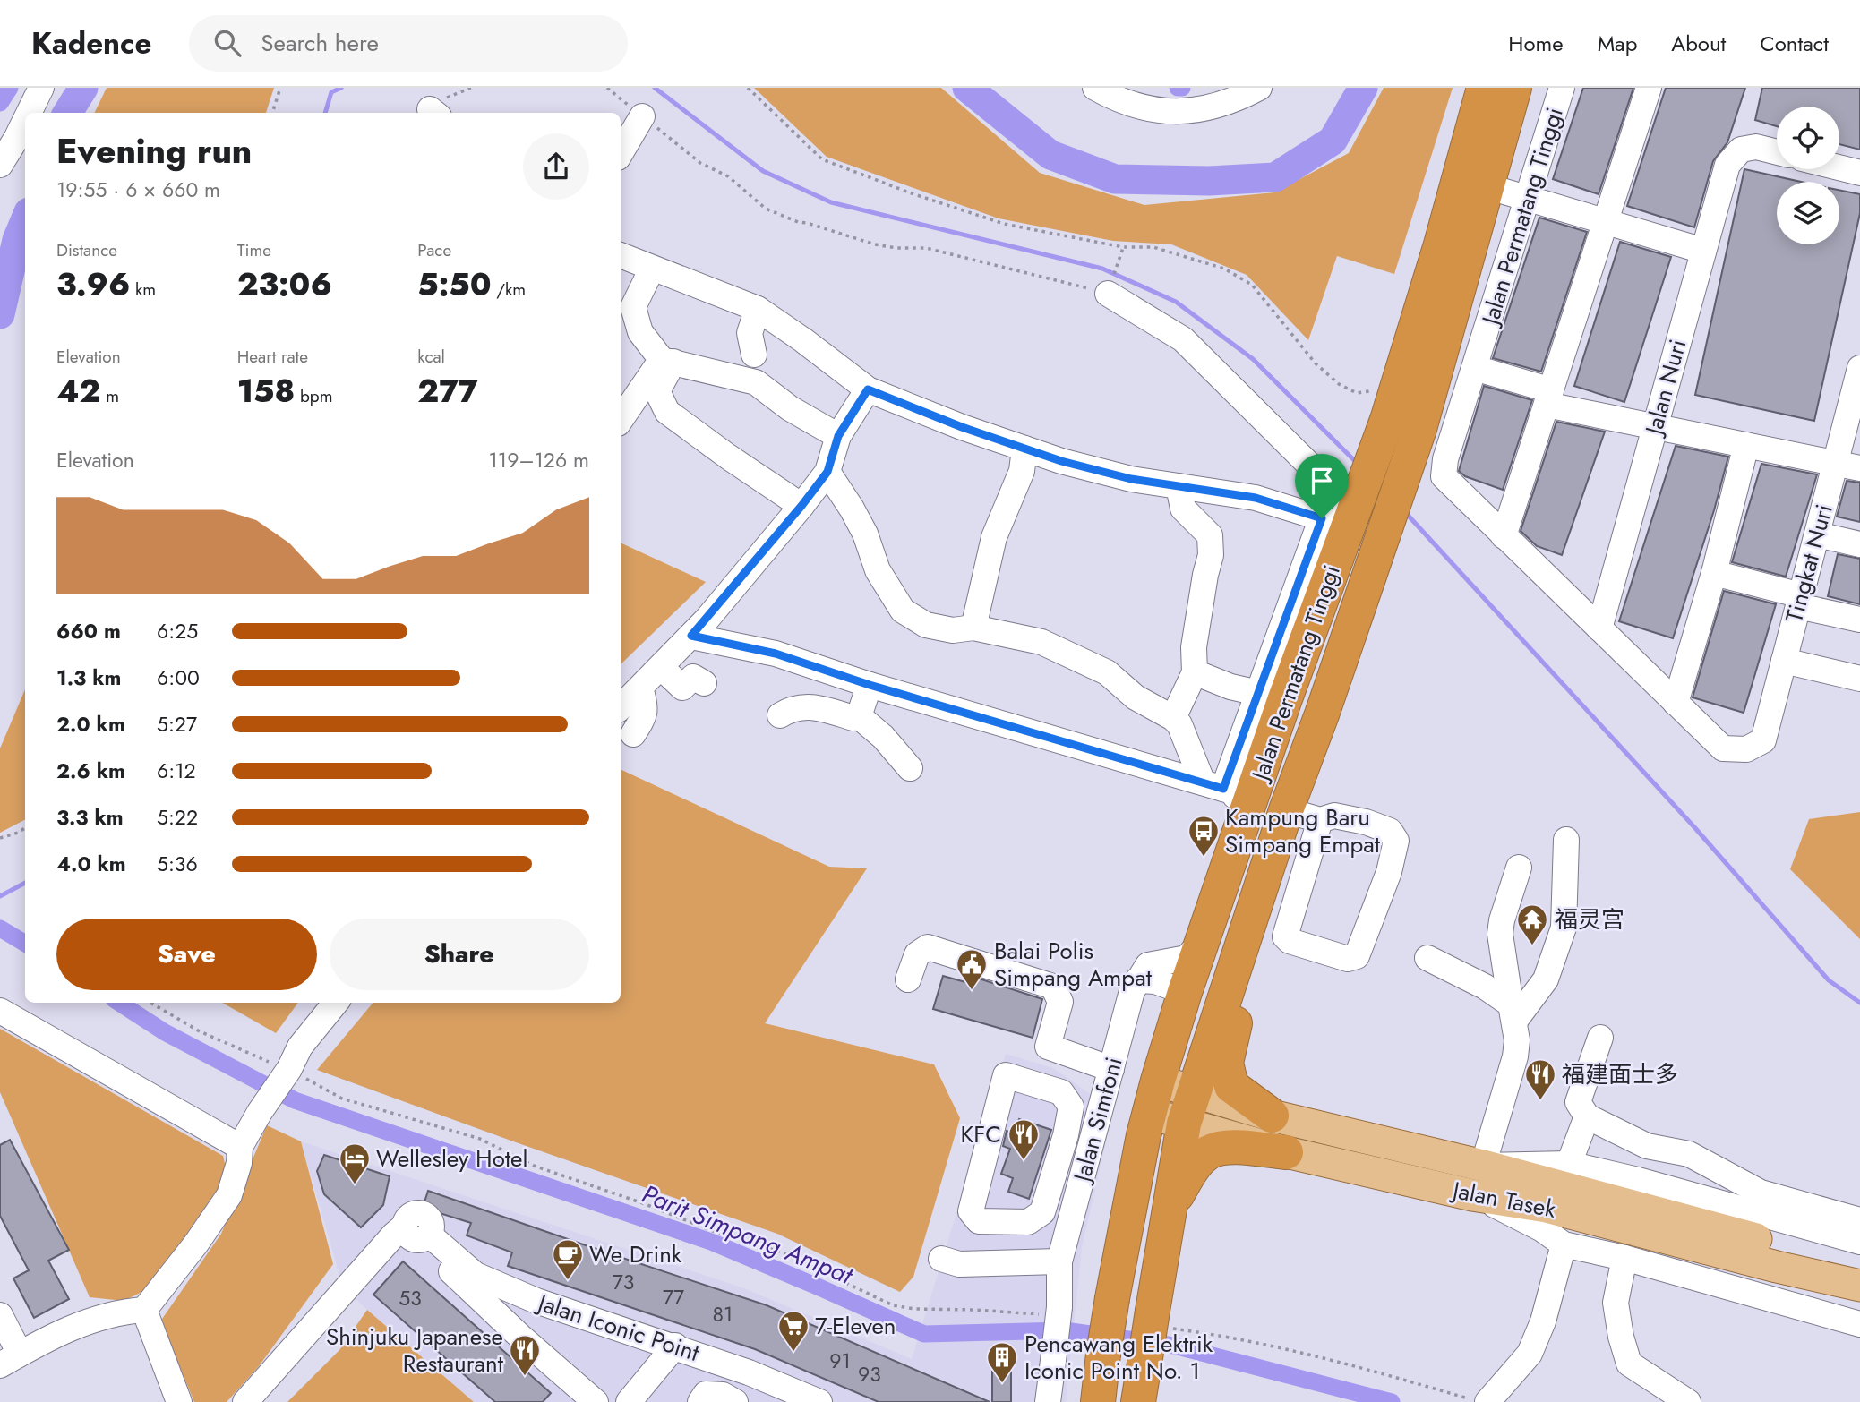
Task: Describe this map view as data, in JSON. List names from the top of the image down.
{
  "streets": {
    "highway": ["Jalan Permatang Tinggi"],
    "main road": ["Jalan Tasek"],
    "street": [
      "Jalan Nuri",
      "Tingkat Nuri",
      "Jalan Simfoni",
      "Jalan Iconic Point"
    ]
  },
  "crossings": [
    ["Jalan Permatang Tinggi", "Jalan Tasek"]
  ],
  "water": ["Parit Simpang Ampat"],
  "places": {
    "bus stop": ["Kampung Baru Simpang Empat"],
    "temple": ["福灵宫"],
    "public building": ["Balai Polis Simpang Ampat"],
    "restaurant": ["福建面士多", "KFC", "Shinjuku Japanese Restaurant"],
    "hotel": ["Wellesley Hotel"],
    "cafe": ["We Drink"],
    "supermarket": ["7-Eleven"],
    "building": ["Pencawang Elektrik Iconic Point No. 1"]
  },
  "house_numbers": [
    "73",
    "77",
    "53",
    "81",
    "91",
    "93"
  ],
  "page": {
    "header": "Kadence",
    "search": "Search here",
    "nav": [
      "Home",
      "Map",
      "About",
      "Contact"
    ],
    "heading": ["Evening run", "19:55 · 6 × 660 m"],
    "stats": [
      ["Distance", "3.96 km"],
      ["Time", "23:06"],
      ["Pace", "5:50 /km"],
      ["Elevation", "42 m"],
      ["Heart rate", "158 bpm"],
      ["kcal", "277"]
    ],
    "chart": ["Elevation", "119–126 m"],
    "list": [
      {
        "name": "660 m",
        "note": "6:25"
      },
      {
        "name": "1.3 km",
        "note": "6:00"
      },
      {
        "name": "2.0 km",
        "note": "5:27"
      },
      {
        "name": "2.6 km",
        "note": "6:12"
      },
      {
        "name": "3.3 km",
        "note": "5:22"
      },
      {
        "name": "4.0 km",
        "note": "5:36"
      }
    ],
    "buttons": ["Save", "Share"]
  }
}
